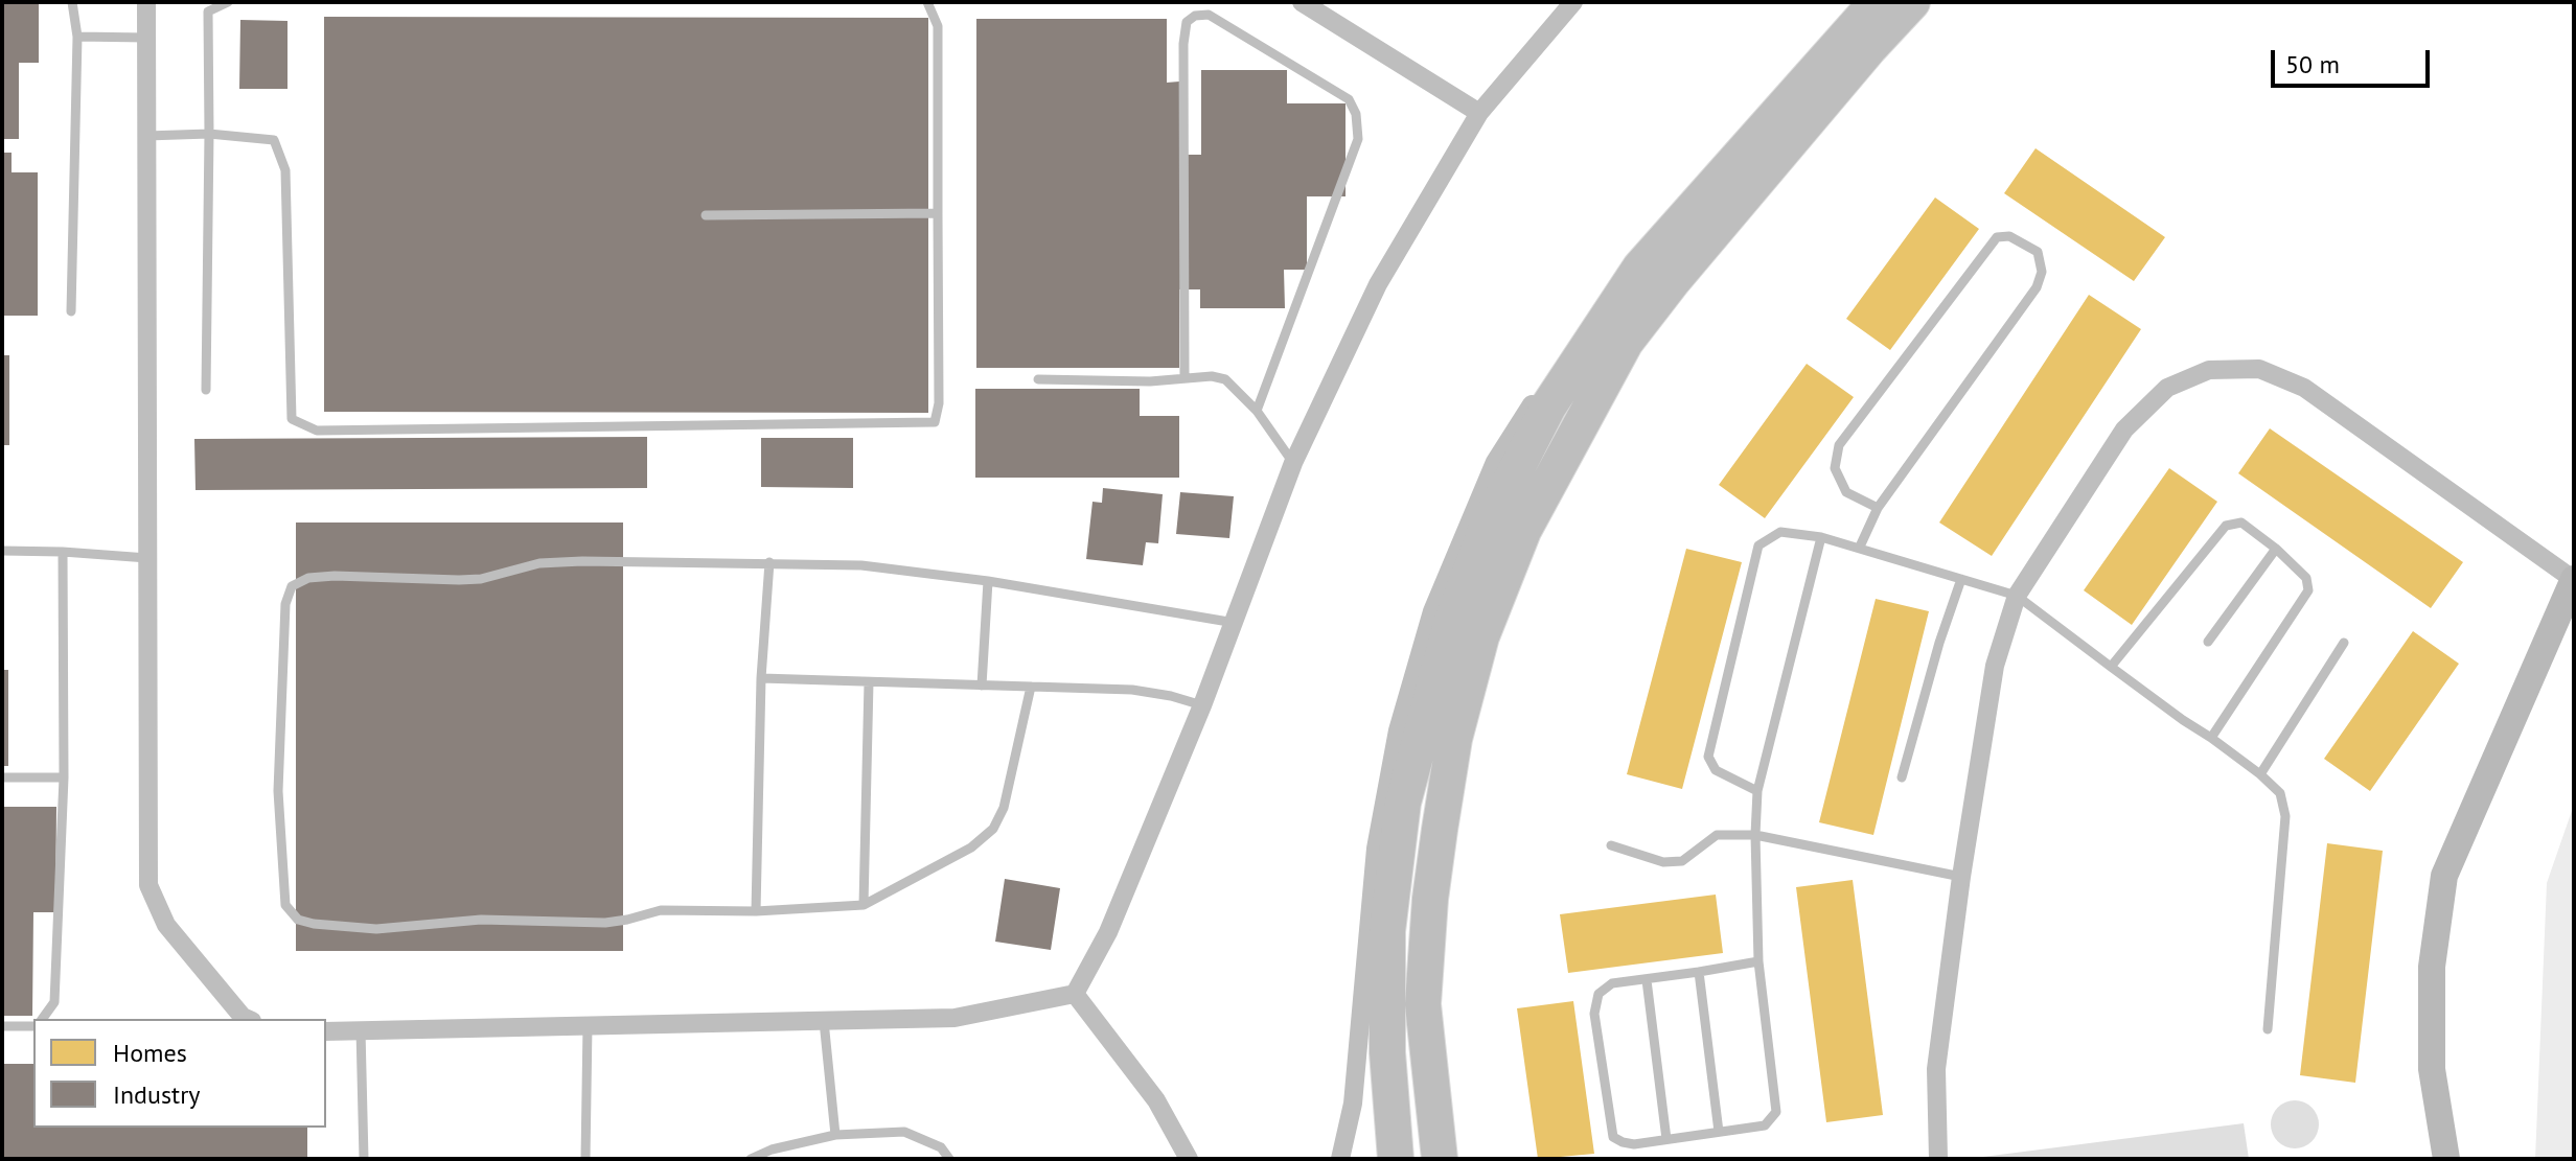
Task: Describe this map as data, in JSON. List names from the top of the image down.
{
  "legend": ["Homes", "Industry"],
  "scale_bar": "50 m"
}
